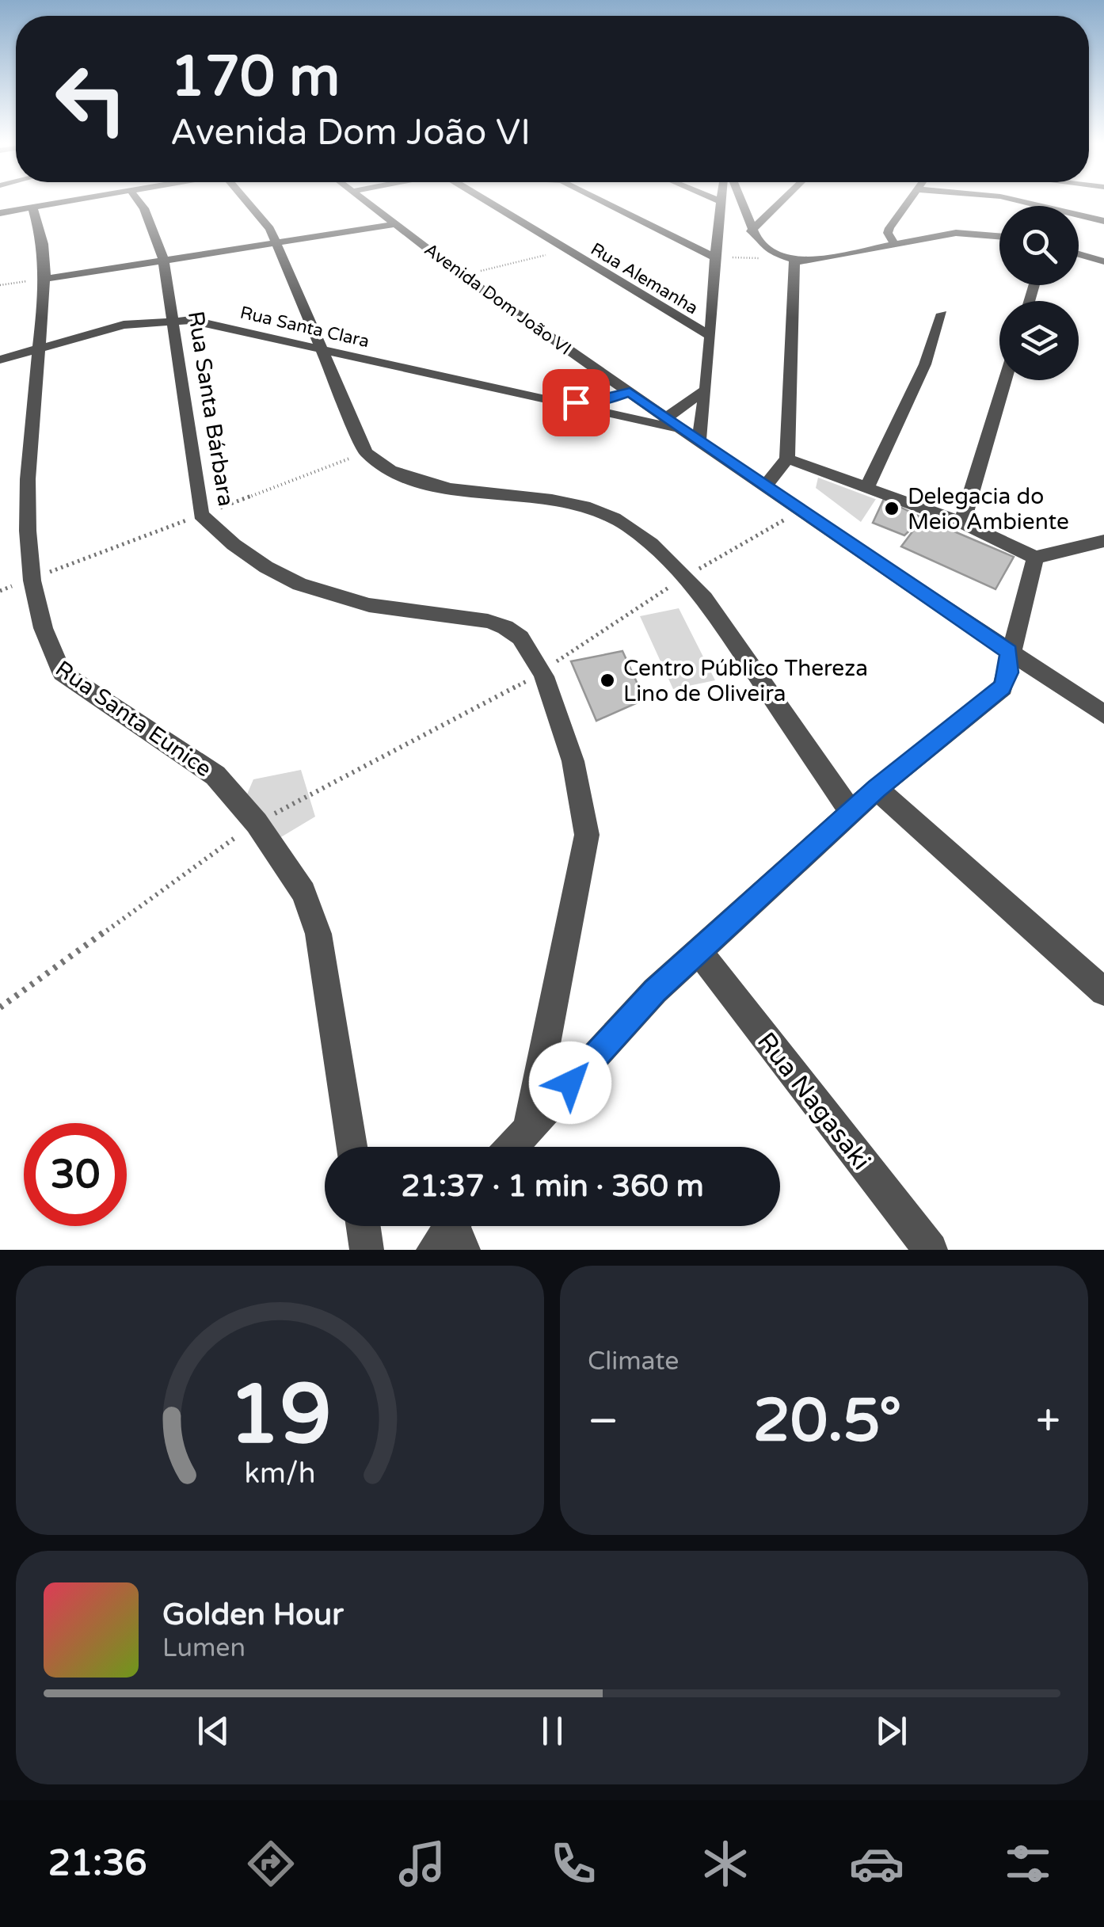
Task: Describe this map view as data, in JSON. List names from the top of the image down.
{
  "streets": {
    "street": [
      "Rua Alemanha",
      "Avenida Dom João VI",
      "Rua Santa Clara",
      "Rua Santa Bárbara",
      "Rua Santa Eunice",
      "Rua Nagasaki"
    ]
  },
  "crossings": [
    ["Avenida Dom João VI", "Rua Santa Clara"],
    ["Rua Santa Clara", "Rua Santa Bárbara"],
    ["Rua Santa Clara", "Rua Santa Eunice"]
  ],
  "places": ["Delegacia do Meio Ambiente", "Centro Público Thereza Lino de Oliveira"],
  "page": {
    "turn": ["170 m", "Avenida Dom João VI"],
    "limit": "30",
    "trip": "21:37 · 1 min · 360 m",
    "tile": "Climate",
    "heat": ["−", "20.5°", "+"],
    "song": ["Golden Hour", "Lumen"],
    "tabs": "21:36",
    "gauge": ["19", "km/h"]
  }
}
